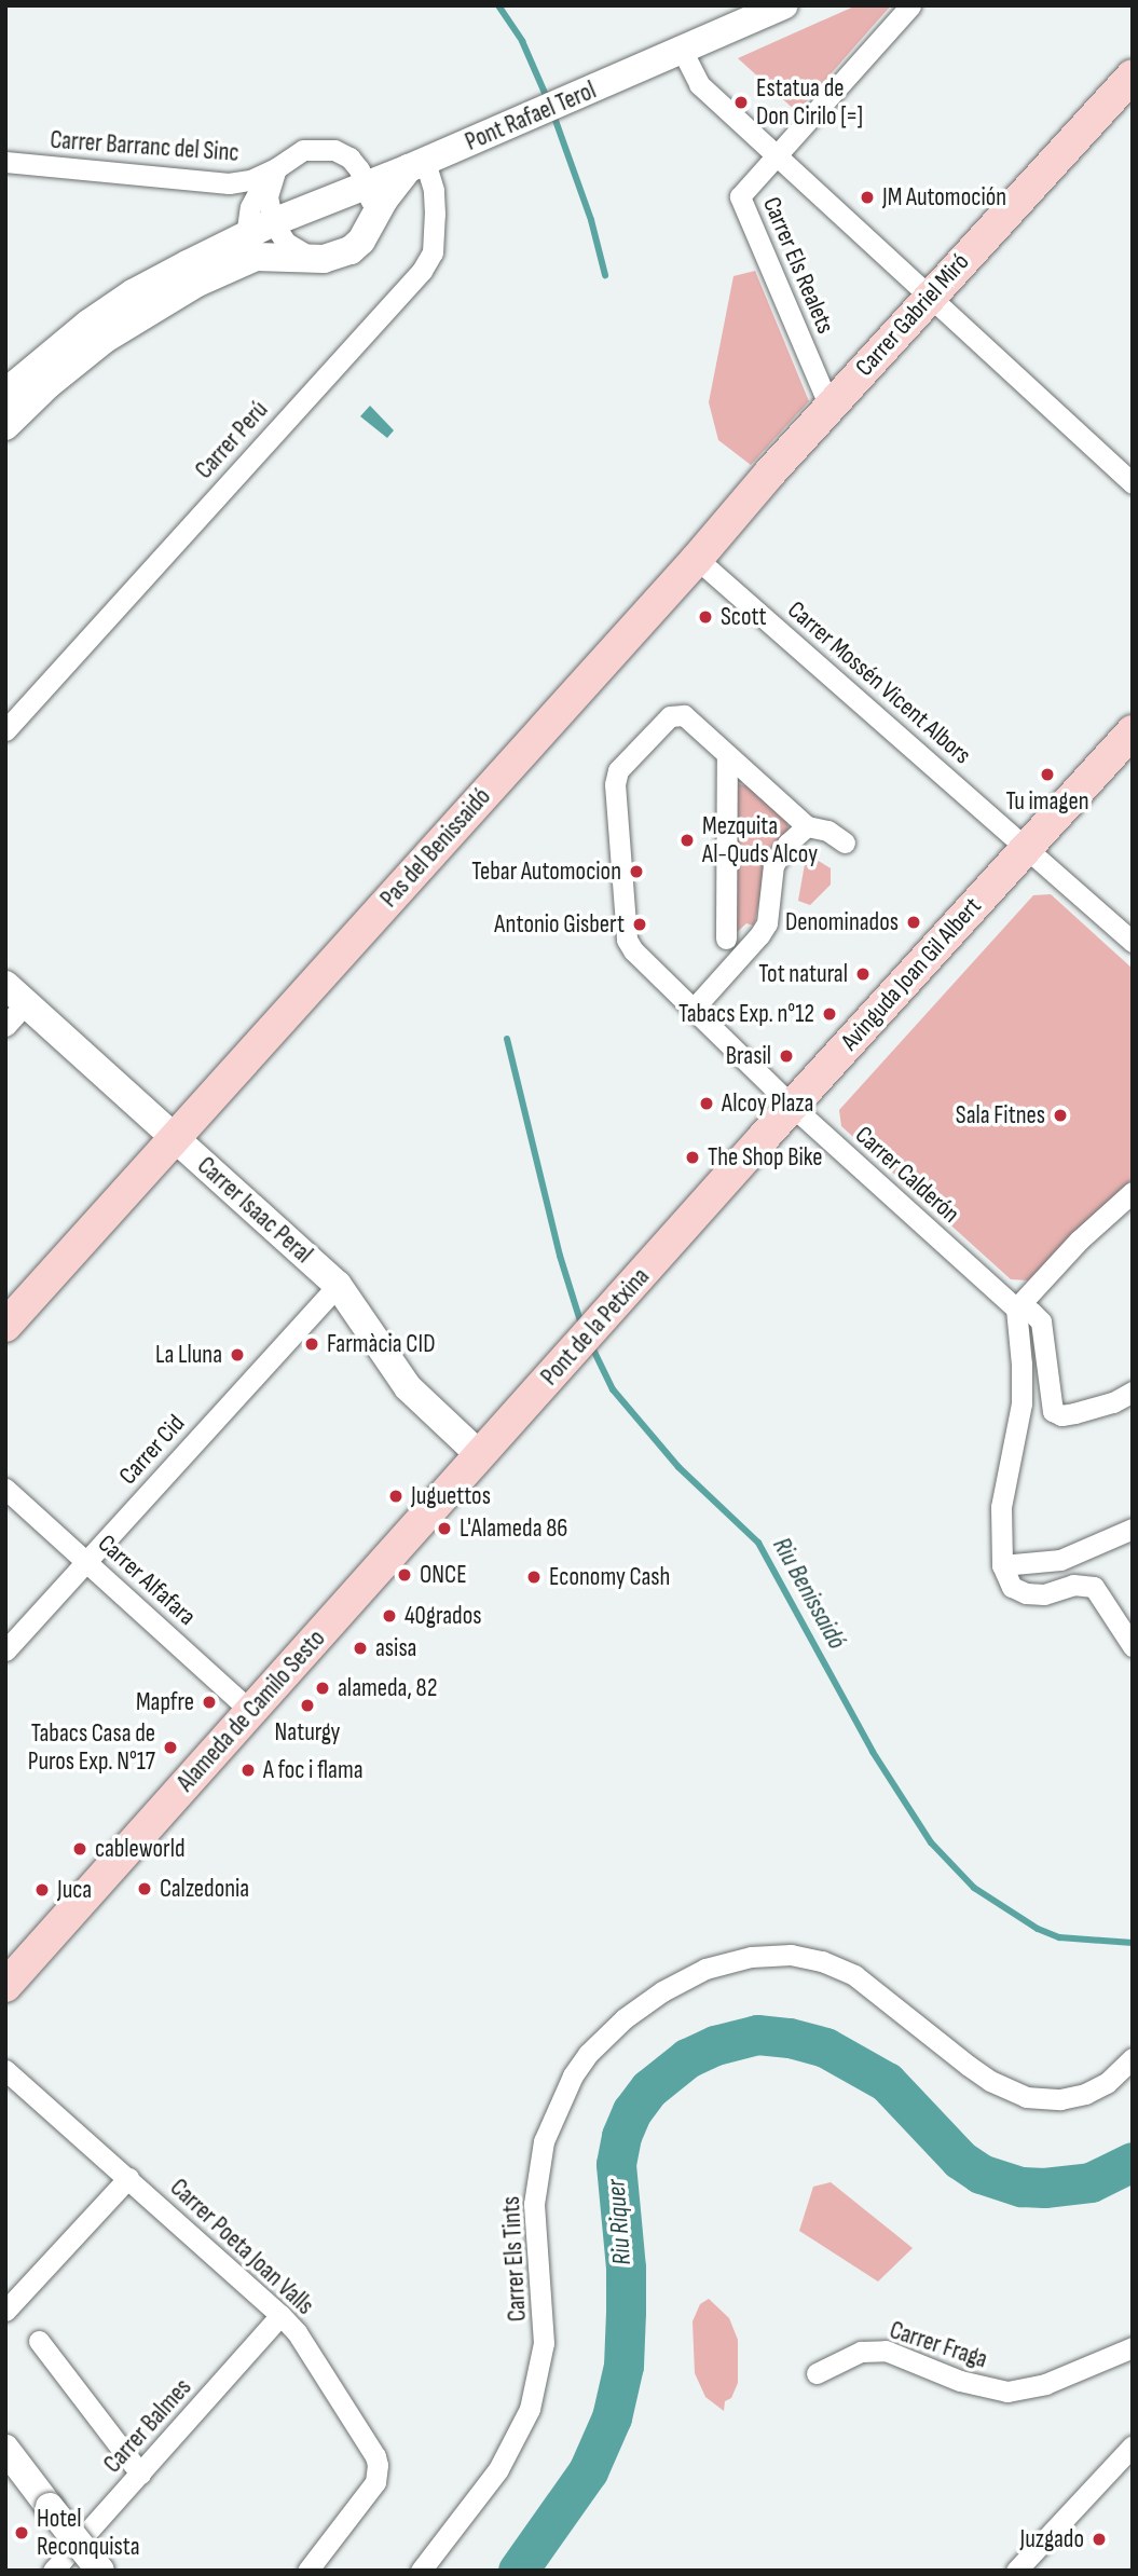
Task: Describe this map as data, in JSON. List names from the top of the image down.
{
  "streets": {
    "main road": [
      "Carrer Gabriel Miró",
      "Pas del Benissaidó",
      "Avinguda Joan Gil Albert",
      "Pont de la Petxina",
      "Alameda de Camilo Sesto"
    ],
    "street": [
      "Pont Rafael Terol",
      "Carrer Barranc del Sinc",
      "Carrer Els Realets",
      "Carrer Perú",
      "Carrer Mossén Vicent Albors",
      "Carrer Calderón",
      "Carrer Isaac Peral",
      "Carrer Cid",
      "Carrer Alfafara",
      "Carrer Poeta Joan Valls",
      "Carrer Els Tints",
      "Carrer Fraga",
      "Carrer Balmes"
    ]
  },
  "crossings": [
    ["Pont Rafael Terol", "Carrer Perú"],
    ["Carrer Els Realets", "Carrer Gabriel Miró"],
    ["Carrer Gabriel Miró", "Carrer Mossén Vicent Albors"],
    ["Carrer Gabriel Miró", "Pas del Benissaidó"],
    ["Carrer Mossén Vicent Albors", "Pas del Benissaidó"],
    ["Carrer Mossén Vicent Albors", "Avinguda Joan Gil Albert"],
    ["Pas del Benissaidó", "Carrer Isaac Peral"],
    ["Avinguda Joan Gil Albert", "Carrer Calderón"],
    ["Avinguda Joan Gil Albert", "Pont de la Petxina"],
    ["Carrer Isaac Peral", "Pont de la Petxina"],
    ["Carrer Isaac Peral", "Carrer Cid"],
    ["Carrer Isaac Peral", "Alameda de Camilo Sesto"],
    ["Pont de la Petxina", "Alameda de Camilo Sesto"],
    ["Carrer Cid", "Carrer Alfafara"],
    ["Carrer Alfafara", "Alameda de Camilo Sesto"],
    ["Carrer Poeta Joan Valls", "Carrer Balmes"]
  ],
  "water": ["Riu Benissaidó", "Riu Riquer"],
  "places": [
    "Estatua de Don Cirilo [=]",
    "JM Automoción",
    "Scott",
    "Tu imagen",
    "Mezquita Al-Quds Alcoy",
    "Tebar Automocion",
    "Denominados",
    "Antonio Gisbert",
    "Tot natural",
    "Tabacs Exp. n°12",
    "Brasil",
    "Alcoy Plaza",
    "Sala Fitnes",
    "The Shop Bike",
    "Farmàcia CID",
    "La Lluna",
    "Juguettos",
    "L'Alameda 86",
    "ONCE",
    "Economy Cash",
    "40grados",
    "asisa",
    "alameda, 82",
    "Mapfre",
    "Naturgy",
    "Tabacs Casa de Puros Exp. N°17",
    "A foc i flama",
    "cableworld",
    "Calzedonia",
    "Juca",
    "Hotel Reconquista",
    "Juzgado"
  ]
}
